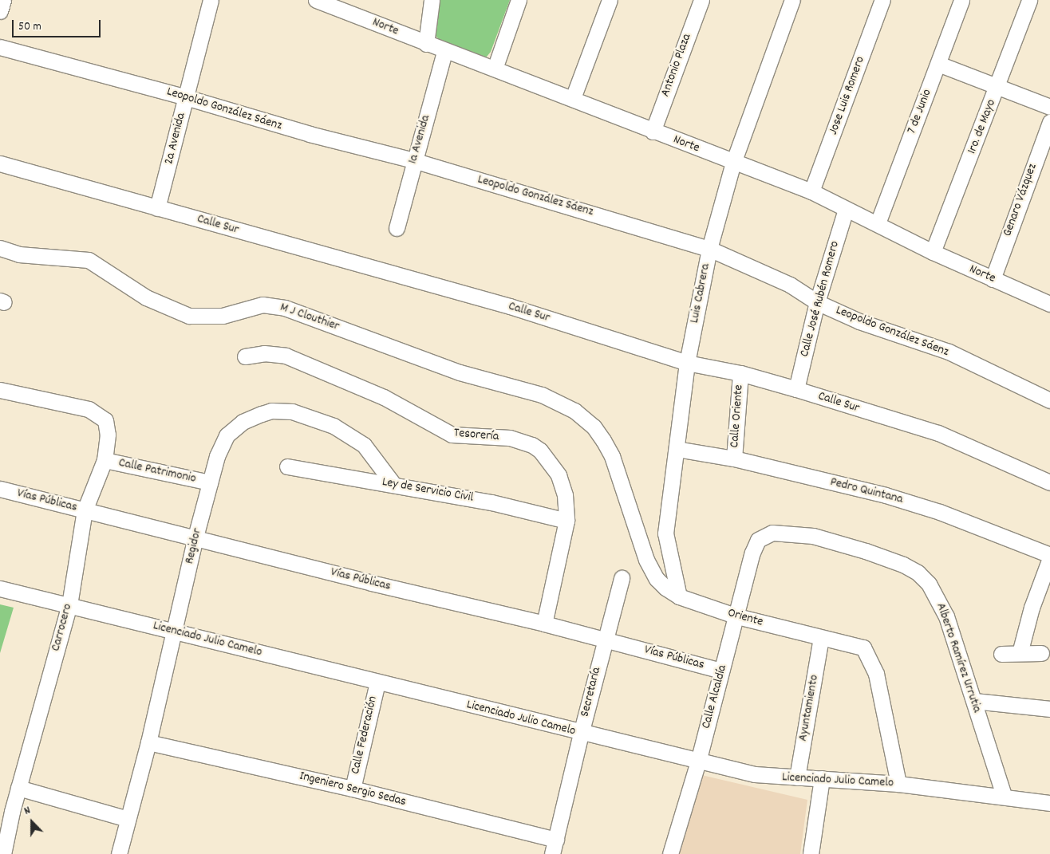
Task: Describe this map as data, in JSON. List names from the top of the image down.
{
  "streets": {
    "street": [
      "Norte",
      "Antonio Plaza",
      "Jose Luis Romero",
      "Leopoldo González Sáenz",
      "7 de Junio",
      "1ro. de Mayo",
      "2a Avenida",
      "1a Avenida",
      "Genaro Vázquez",
      "Calle Sur",
      "Luis Cabrera",
      "Calle José Rubén Romero",
      "M J Clouthier",
      "Calle Oriente",
      "Tesorería",
      "Calle Patrimonio",
      "Ley de Servicio Civil",
      "Pedro Quintana",
      "Vías Públicas",
      "Regidor",
      "Oriente",
      "Carrocero",
      "Licenciado Julio Camelo",
      "Alberto Ramírez Urrutia",
      "Secretaría",
      "Calle Alcaldía",
      "Ayuntamiento",
      "Calle Federación",
      "Ingeniero Sergio Sedas"
    ]
  },
  "crossings": [
    ["Norte", "Antonio Plaza"],
    ["Norte", "Jose Luis Romero"],
    ["Norte", "7 de Junio"],
    ["Norte", "1ro. de Mayo"],
    ["Norte", "1a Avenida"],
    ["Norte", "Genaro Vázquez"],
    ["Norte", "Luis Cabrera"],
    ["Norte", "Calle José Rubén Romero"],
    ["Leopoldo González Sáenz", "2a Avenida"],
    ["Leopoldo González Sáenz", "1a Avenida"],
    ["Leopoldo González Sáenz", "Luis Cabrera"],
    ["Leopoldo González Sáenz", "Calle José Rubén Romero"],
    ["2a Avenida", "Calle Sur"],
    ["Calle Sur", "Luis Cabrera"],
    ["Calle Sur", "Calle José Rubén Romero"],
    ["Calle Sur", "Calle Oriente"],
    ["Luis Cabrera", "Pedro Quintana"],
    ["Luis Cabrera", "Oriente"],
    ["M J Clouthier", "Oriente"],
    ["Calle Oriente", "Pedro Quintana"],
    ["Tesorería", "Ley de Servicio Civil"],
    ["Tesorería", "Vías Públicas"],
    ["Calle Patrimonio", "Regidor"],
    ["Calle Patrimonio", "Carrocero"],
    ["Ley de Servicio Civil", "Regidor"],
    ["Vías Públicas", "Regidor"],
    ["Vías Públicas", "Carrocero"],
    ["Vías Públicas", "Secretaría"],
    ["Vías Públicas", "Calle Alcaldía"],
    ["Regidor", "Licenciado Julio Camelo"],
    ["Regidor", "Ingeniero Sergio Sedas"],
    ["Oriente", "Licenciado Julio Camelo"],
    ["Oriente", "Calle Alcaldía"],
    ["Oriente", "Ayuntamiento"],
    ["Carrocero", "Licenciado Julio Camelo"],
    ["Licenciado Julio Camelo", "Alberto Ramírez Urrutia"],
    ["Licenciado Julio Camelo", "Secretaría"],
    ["Licenciado Julio Camelo", "Calle Alcaldía"],
    ["Licenciado Julio Camelo", "Ayuntamiento"],
    ["Licenciado Julio Camelo", "Calle Federación"],
    ["Alberto Ramírez Urrutia", "Calle Alcaldía"],
    ["Secretaría", "Ingeniero Sergio Sedas"],
    ["Calle Federación", "Ingeniero Sergio Sedas"]
  ],
  "scale_bar": "50 m",
  "north": "top"
}
